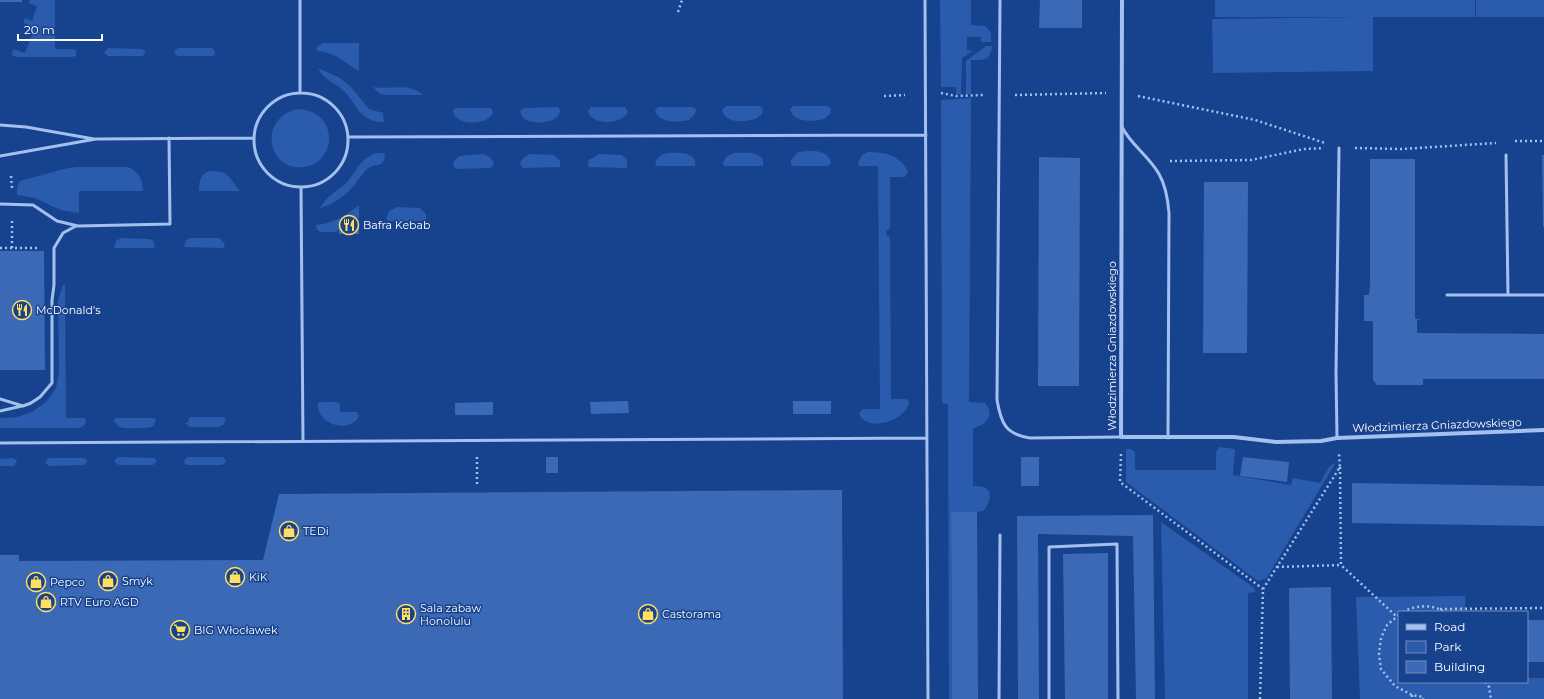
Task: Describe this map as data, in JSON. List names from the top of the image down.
{
  "streets": {
    "street": ["Włodzimierza Gniazdowskiego"]
  },
  "places": {
    "restaurant": ["Bafra Kebab", "McDonald's"],
    "shop": [
      "TEDi",
      "KiK",
      "Smyk",
      "Pepco",
      "RTV Euro AGD",
      "Castorama"
    ],
    "building": ["Sala zabaw Honolulu"],
    "supermarket": ["BIG Włocławek"]
  },
  "legend": ["Road", "Park", "Building"],
  "scale_bar": "20 m"
}
